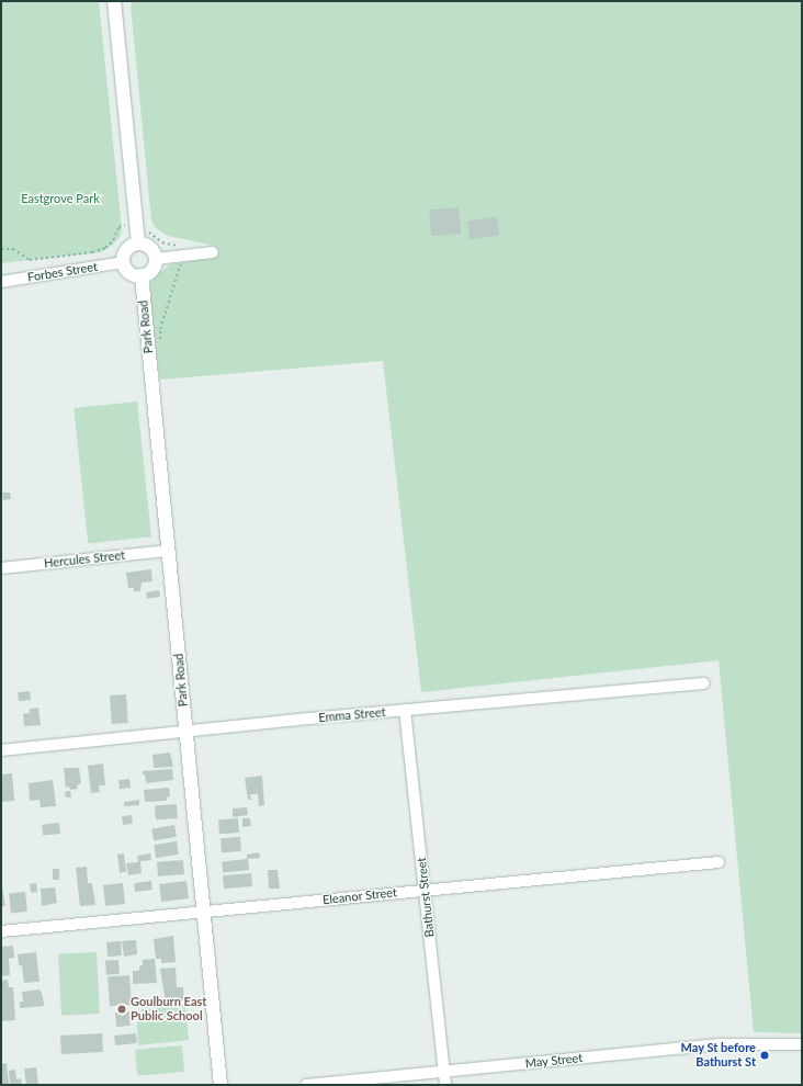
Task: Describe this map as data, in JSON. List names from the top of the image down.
{
  "streets": {
    "street": [
      "Forbes Street",
      "Park Road",
      "Hercules Street",
      "Emma Street",
      "Eleanor Street",
      "Bathurst Street",
      "May Street"
    ]
  },
  "crossings": [
    ["Forbes Street", "Park Road"],
    ["Park Road", "Hercules Street"],
    ["Park Road", "Emma Street"],
    ["Park Road", "Eleanor Street"],
    ["Emma Street", "Bathurst Street"],
    ["Eleanor Street", "Bathurst Street"],
    ["Bathurst Street", "May Street"]
  ],
  "parks": ["Eastgrove Park"],
  "places": ["Goulburn East Public School", "May St before Bathurst St"]
}
